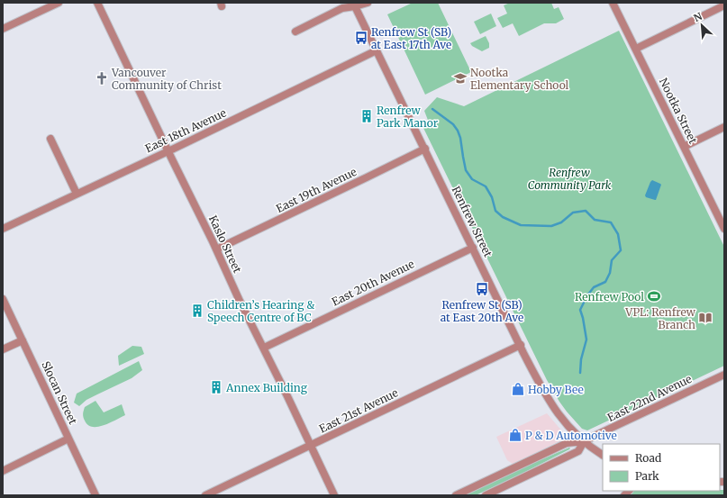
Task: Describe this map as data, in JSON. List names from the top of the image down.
{
  "streets": {
    "street": [
      "Nootka Street",
      "East 18th Avenue",
      "East 19th Avenue",
      "Renfrew Street",
      "Kaslo Street",
      "East 20th Avenue",
      "Slocan Street",
      "East 22nd Avenue",
      "East 21st Avenue"
    ]
  },
  "crossings": [
    ["East 18th Avenue", "Renfrew Street"],
    ["East 18th Avenue", "Kaslo Street"],
    ["East 19th Avenue", "Renfrew Street"],
    ["East 19th Avenue", "Kaslo Street"],
    ["Renfrew Street", "East 20th Avenue"],
    ["Renfrew Street", "East 22nd Avenue"],
    ["Renfrew Street", "East 21st Avenue"],
    ["Kaslo Street", "East 20th Avenue"],
    ["Kaslo Street", "East 21st Avenue"]
  ],
  "parks": ["Renfrew Community Park"],
  "places": {
    "bus stop": ["Renfrew St (SB) at East 17th Ave", "Renfrew St (SB) at East 20th Ave"],
    "church": ["Vancouver Community of Christ"],
    "school or university": ["Nootka Elementary School"],
    "building": ["Renfrew Park Manor", "Children’s Hearing & Speech Centre of BC", "Annex Building"],
    "sports": ["Renfrew Pool"],
    "library": ["VPL: Renfrew Branch"],
    "shop": ["Hobby Bee", "P & D Automotive"]
  },
  "legend": ["Road", "Park"],
  "north": "top left"
}
